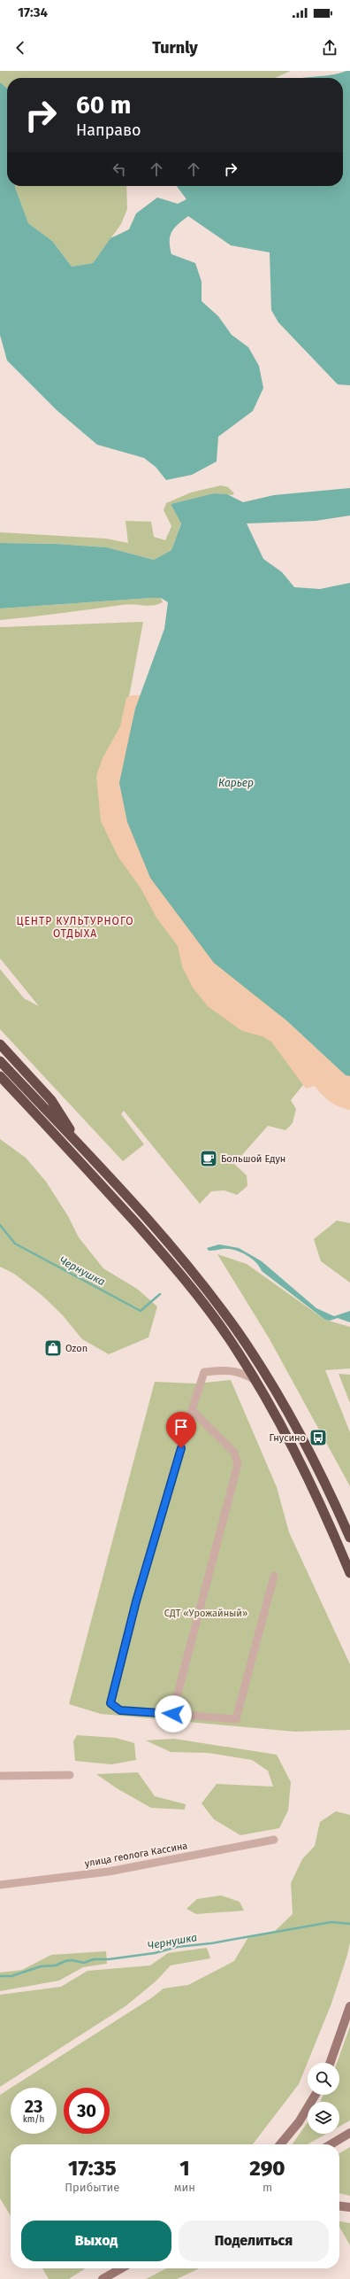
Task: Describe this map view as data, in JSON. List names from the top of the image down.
{
  "streets": {
    "street": ["улица геолога Кассина"]
  },
  "districts": ["ЦЕНТР КУЛЬТУРНОГО ОТДЫХА"],
  "water": ["Карьер", "Чернушка"],
  "parks": ["СДТ «Урожайный»"],
  "places": {
    "cafe": ["Большой Едун"],
    "shop": ["Ozon"],
    "bus stop": ["Гнусино"]
  },
  "page": {
    "status": "17:34",
    "header": "Turnly",
    "turn": ["60 m", "Направо"],
    "speed": "23 km/h",
    "limit": "30",
    "eta": [
      "17:35",
      "Прибытие",
      "1",
      "мин",
      "290",
      "m"
    ],
    "buttons": ["Выход", "Поделиться"]
  }
}
